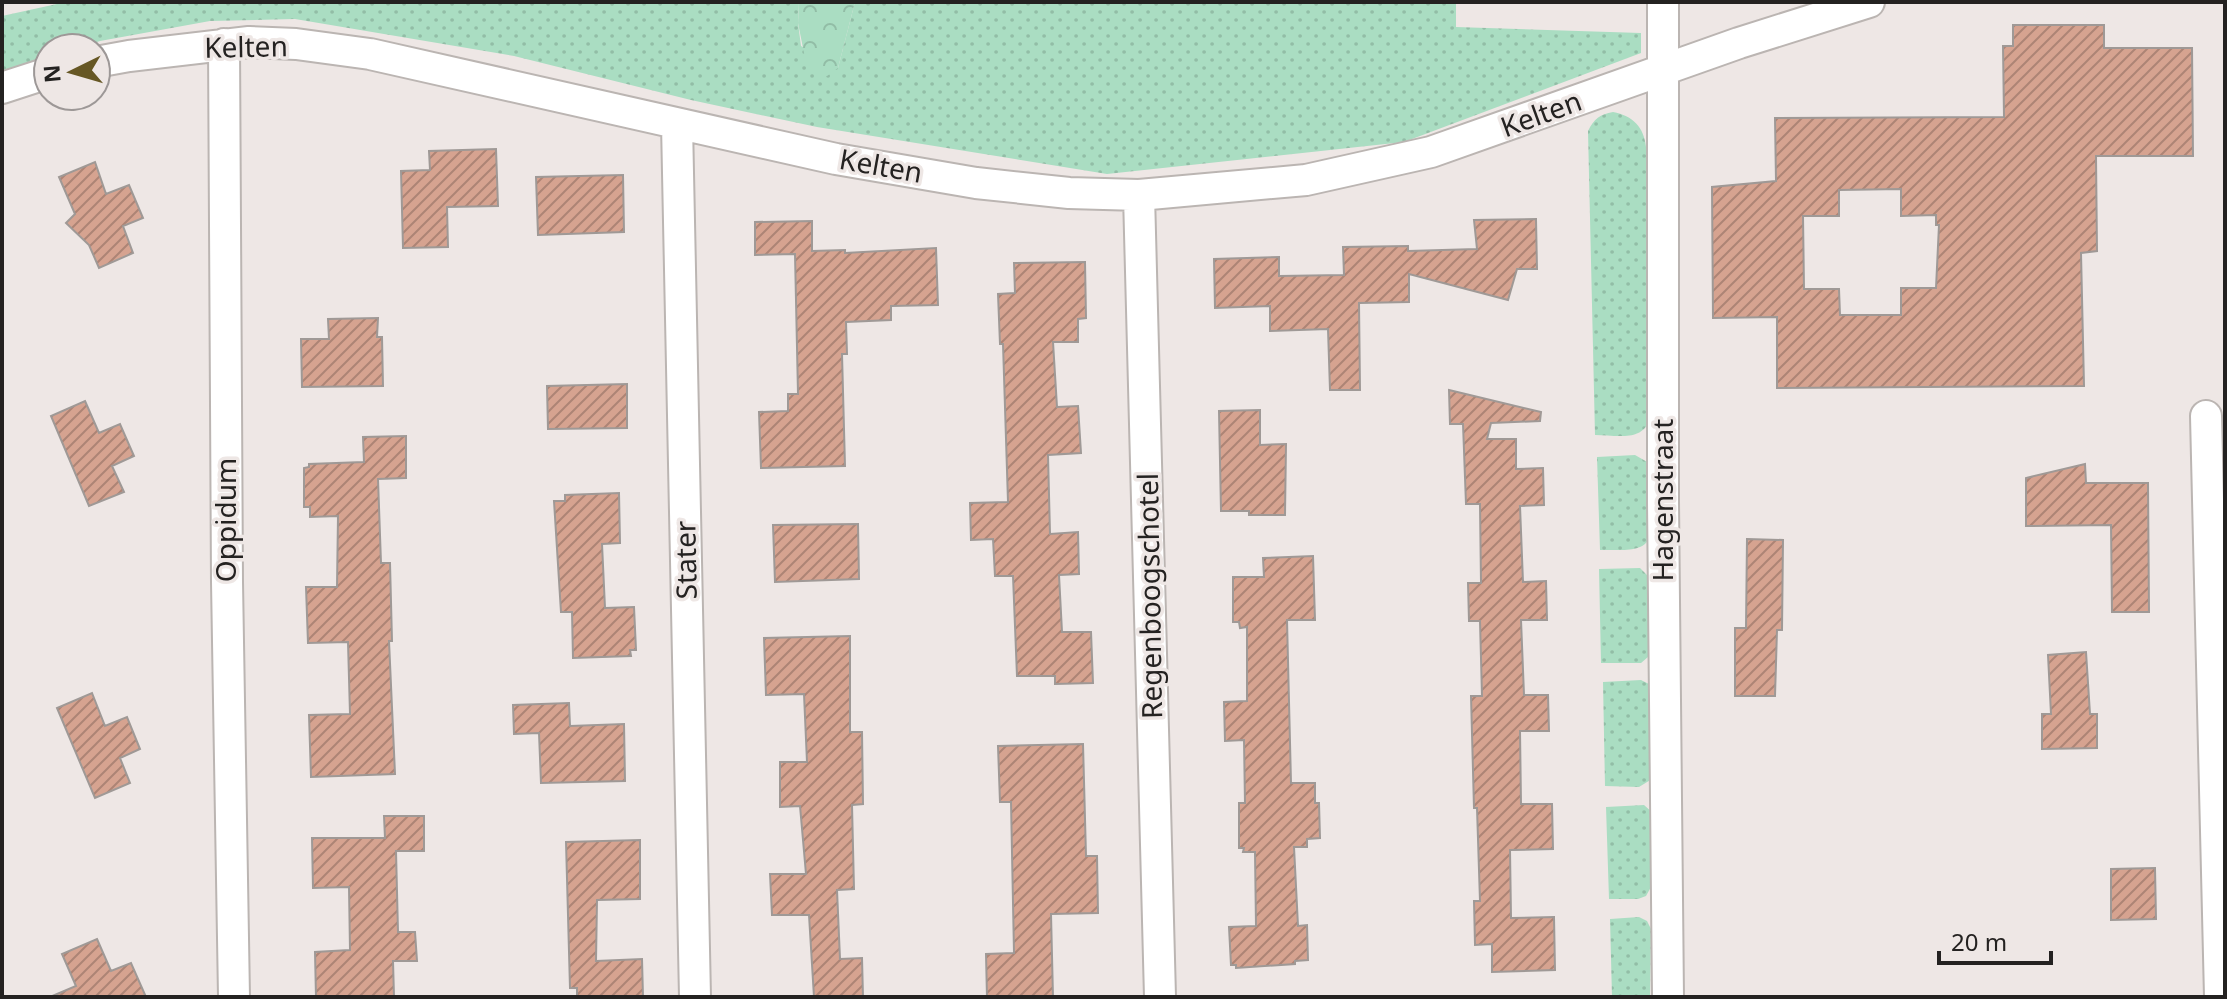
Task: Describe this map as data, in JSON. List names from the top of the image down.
{
  "streets": {
    "street": [
      "Kelten",
      "Hagenstraat",
      "Oppidum",
      "Stater",
      "Regenboogschotel"
    ]
  },
  "crossings": [
    ["Kelten", "Hagenstraat"],
    ["Kelten", "Oppidum"],
    ["Kelten", "Stater"],
    ["Kelten", "Regenboogschotel"]
  ],
  "scale_bar": "20 m",
  "north": "left"
}
